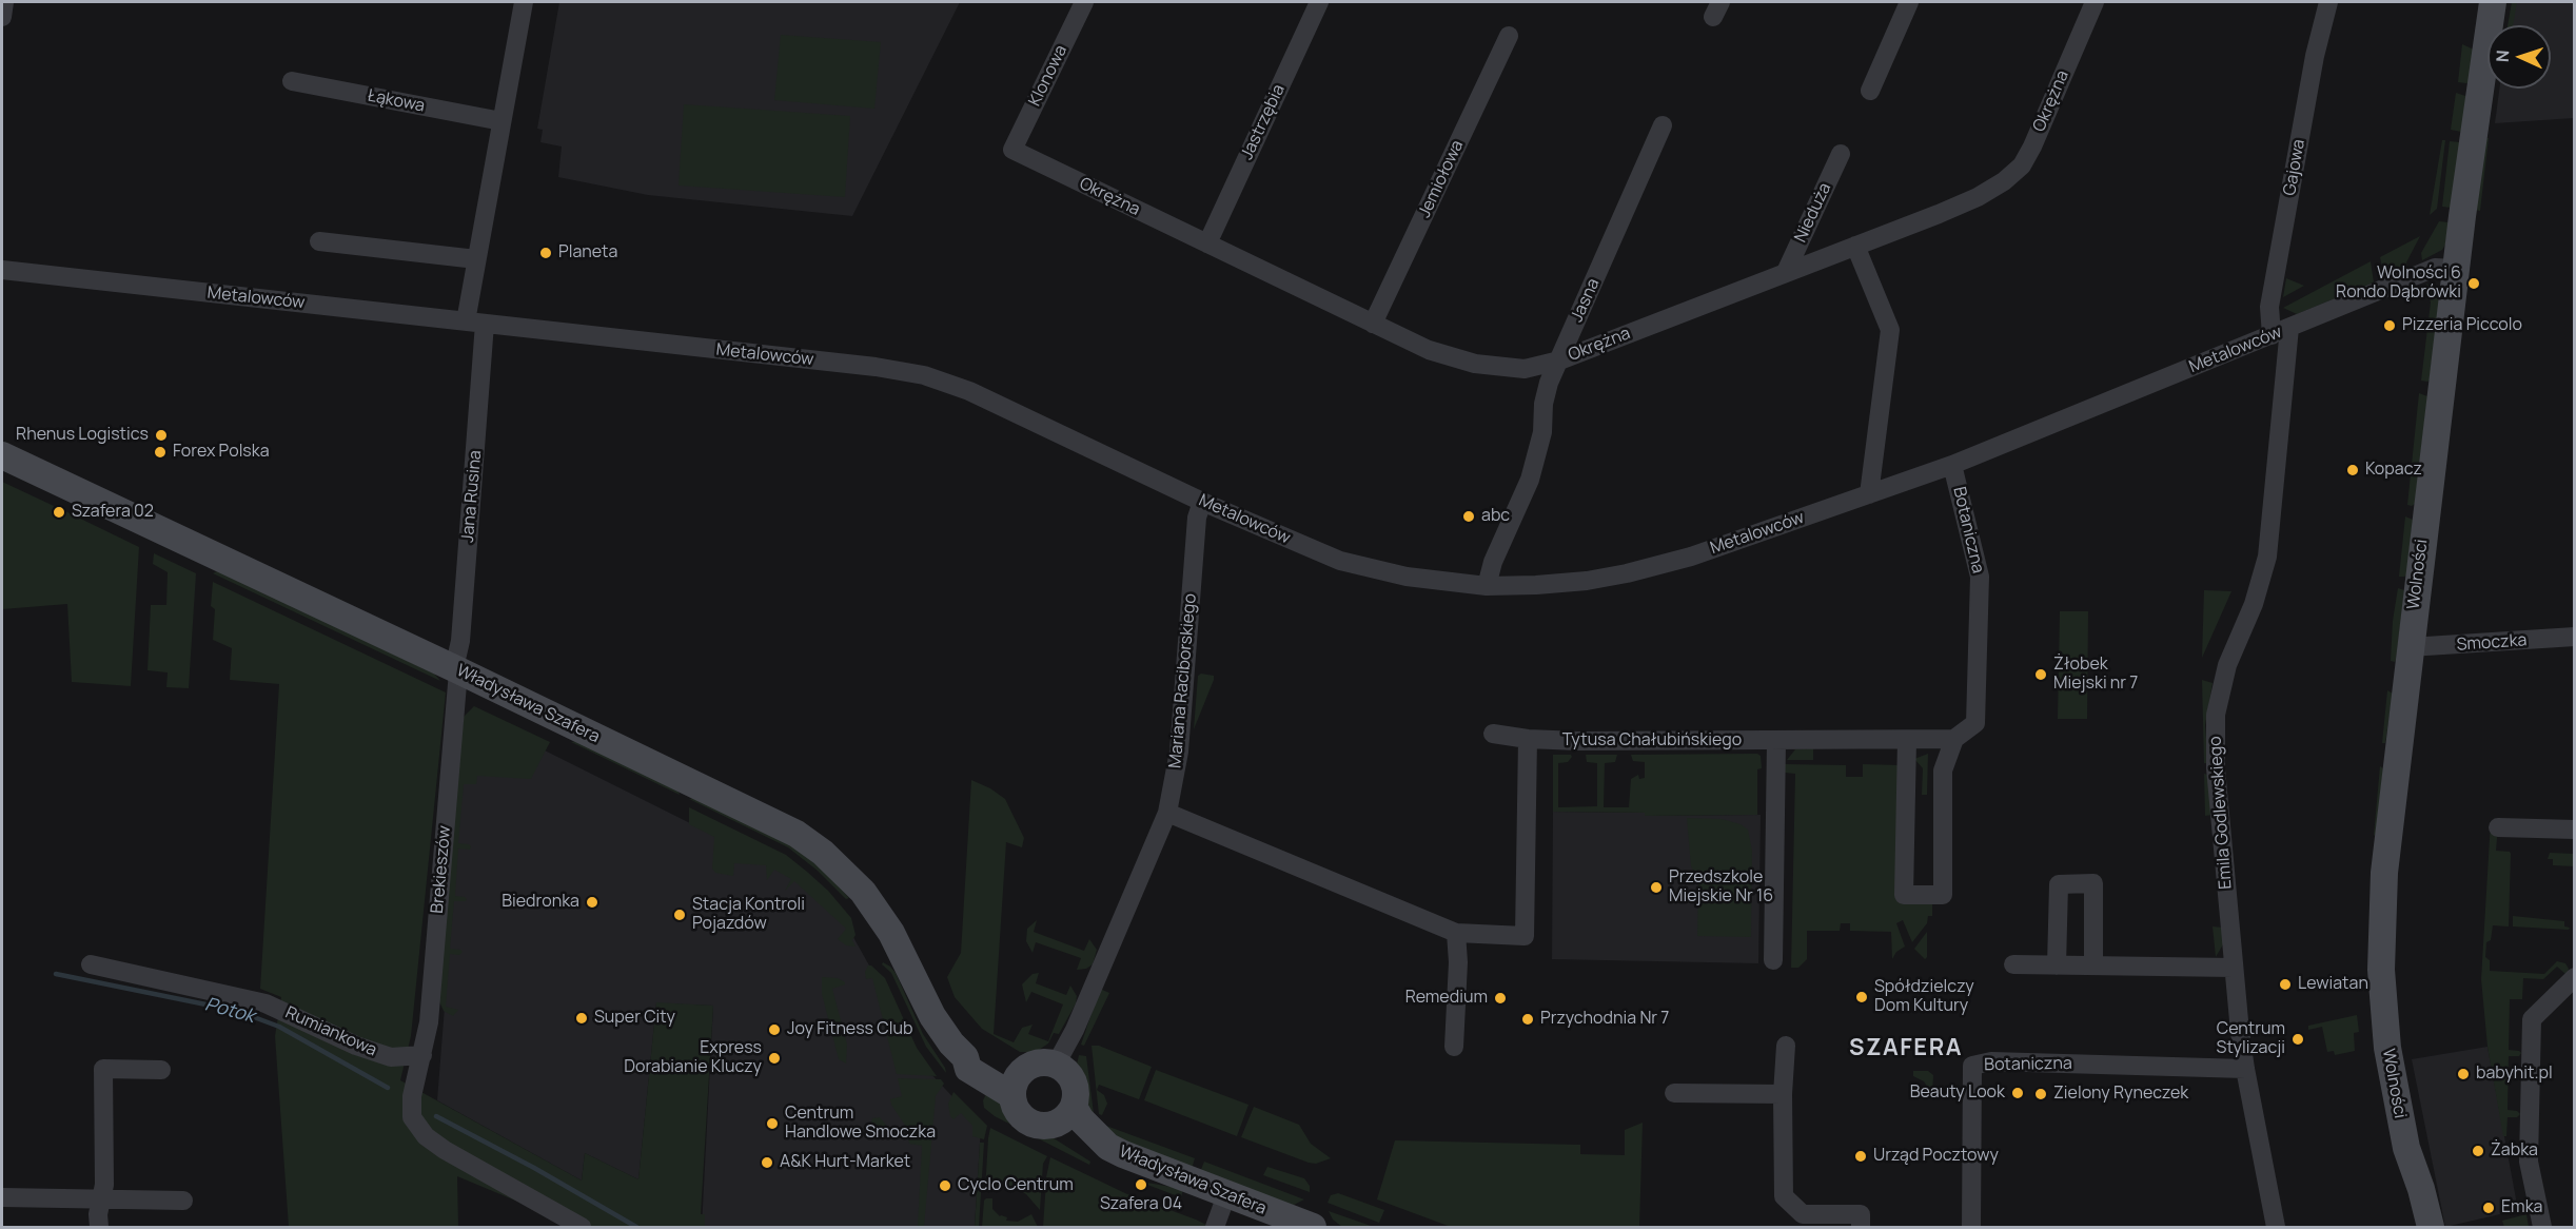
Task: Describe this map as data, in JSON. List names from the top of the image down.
{
  "streets": {
    "street": [
      "Klonowa",
      "Łąkowa",
      "Okrężna",
      "Jastrzębia",
      "Gajowa",
      "Jemiołowa",
      "Nieduża",
      "Metalowców",
      "Jasna",
      "Jana Rusina",
      "Botaniczna",
      "Wolności",
      "Smoczka",
      "Mariana Raciborskiego",
      "Władysława Szafera",
      "Tytusa Chałubińskiego",
      "Emila Godlewskiego",
      "Brekieszów",
      "Rumiankowa"
    ]
  },
  "crossings": [
    ["Klonowa", "Okrężna"],
    ["Okrężna", "Jastrzębia"],
    ["Okrężna", "Jemiołowa"],
    ["Okrężna", "Nieduża"],
    ["Okrężna", "Jasna"],
    ["Gajowa", "Metalowców"],
    ["Gajowa", "Emila Godlewskiego"],
    ["Metalowców", "Jasna"],
    ["Metalowców", "Jana Rusina"],
    ["Metalowców", "Botaniczna"],
    ["Metalowców", "Wolności"],
    ["Metalowców", "Mariana Raciborskiego"],
    ["Metalowców", "Emila Godlewskiego"],
    ["Jana Rusina", "Władysława Szafera"],
    ["Jana Rusina", "Brekieszów"],
    ["Botaniczna", "Emila Godlewskiego"],
    ["Wolności", "Smoczka"],
    ["Mariana Raciborskiego", "Władysława Szafera"],
    ["Władysława Szafera", "Brekieszów"],
    ["Brekieszów", "Rumiankowa"]
  ],
  "districts": ["SZAFERA"],
  "water": ["Potok"],
  "places": [
    "Planeta",
    "Wolności 6 Rondo Dąbrówki",
    "Pizzeria Piccolo",
    "Rhenus Logistics",
    "Forex Polska",
    "Kopacz",
    "Szafera 02",
    "abc",
    "Żłobek Miejski nr 7",
    "Przedszkole Miejskie Nr 16",
    "Biedronka",
    "Stacja Kontroli Pojazdów",
    "Lewiatan",
    "Spółdzielczy Dom Kultury",
    "Remedium",
    "Super City",
    "Przychodnia Nr 7",
    "Joy Fitness Club",
    "Centrum Stylizacji",
    "Express Dorabianie Kluczy",
    "babyhit.pl",
    "Beauty Look",
    "Zielony Ryneczek",
    "Centrum Handlowe Smoczka",
    "Żabka",
    "Urząd Pocztowy",
    "A&K Hurt-Market",
    "Szafera 04",
    "Cyclo Centrum",
    "Emka"
  ],
  "north": "left"
}
